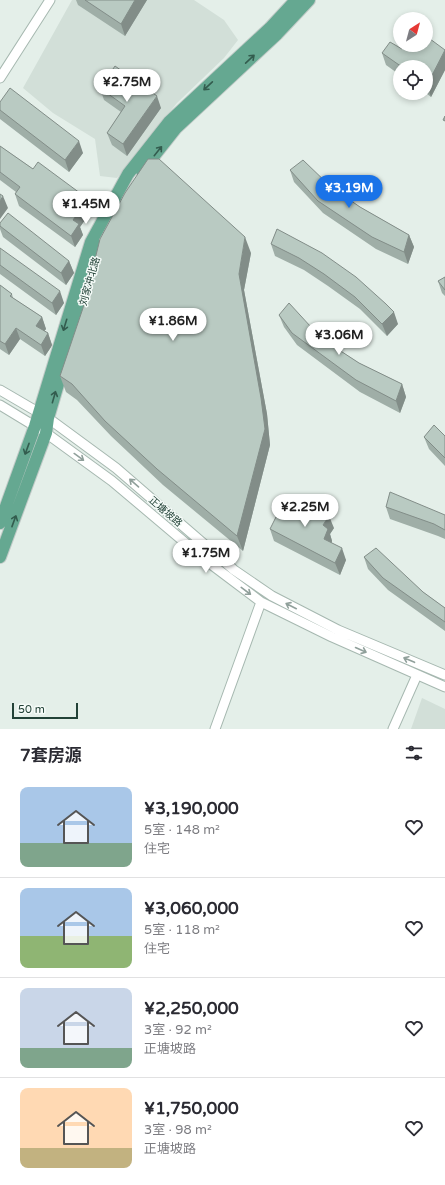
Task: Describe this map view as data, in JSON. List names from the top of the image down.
{
  "streets": {
    "main road": ["刘家冲北路"],
    "street": ["正塘坡路"]
  },
  "crossings": [
    ["刘家冲北路", "正塘坡路"]
  ],
  "scale_bar": "50 m",
  "north": "top right",
  "page": {
    "price": [
      "¥2.75M",
      "¥3.19M",
      "¥1.45M",
      "¥1.86M",
      "¥3.06M",
      "¥2.25M",
      "¥1.75M"
    ],
    "scale": "50 m",
    "heading": "7套房源",
    "list": [
      {
        "name": "¥3,190,000",
        "note": "5室 · 148 m² · 住宅"
      },
      {
        "name": "¥3,060,000",
        "note": "5室 · 118 m² · 住宅"
      },
      {
        "name": "¥2,250,000",
        "note": "3室 · 92 m² · 正塘坡路"
      },
      {
        "name": "¥1,750,000",
        "note": "3室 · 98 m² · 正塘坡路"
      }
    ]
  }
}
